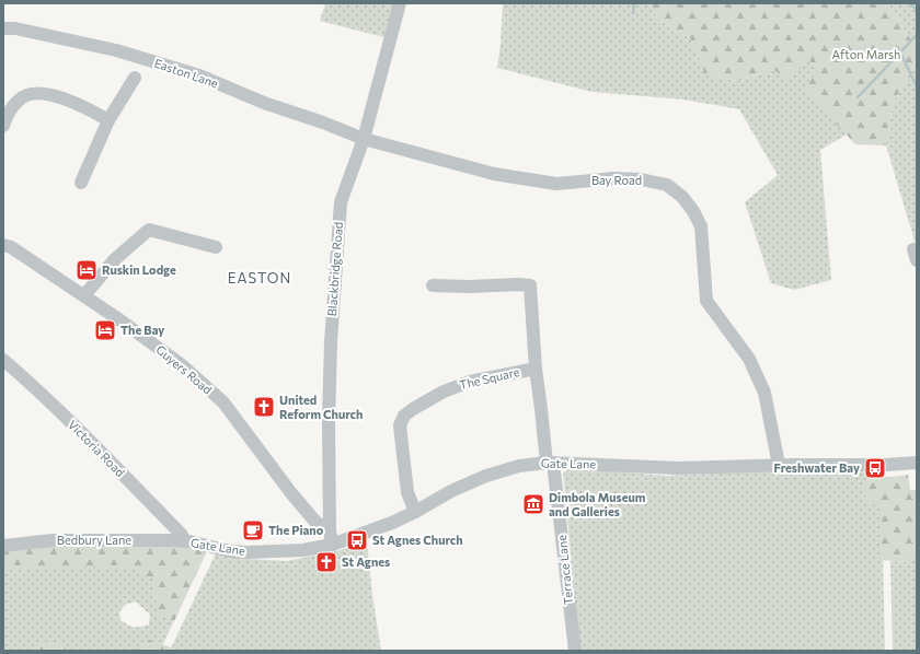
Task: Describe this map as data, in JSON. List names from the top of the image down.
{
  "streets": {
    "street": [
      "Easton Lane",
      "Bay Road",
      "Blackbridge Road",
      "Guyers Road",
      "The Square",
      "Victoria Road",
      "Gate Lane",
      "Bedbury Lane",
      "Terrace Lane"
    ]
  },
  "crossings": [
    ["Easton Lane", "Bay Road"],
    ["Easton Lane", "Blackbridge Road"],
    ["Bay Road", "Blackbridge Road"],
    ["Bay Road", "Gate Lane"],
    ["Blackbridge Road", "Guyers Road"],
    ["Blackbridge Road", "Gate Lane"],
    ["The Square", "Gate Lane"],
    ["The Square", "Terrace Lane"],
    ["Victoria Road", "Gate Lane"],
    ["Victoria Road", "Bedbury Lane"],
    ["Gate Lane", "Bedbury Lane"],
    ["Gate Lane", "Terrace Lane"]
  ],
  "districts": ["EASTON"],
  "parks": ["Afton Marsh"],
  "places": {
    "hotel": ["Ruskin Lodge", "The Bay"],
    "church": ["United Reform Church", "St Agnes"],
    "bus stop": ["Freshwater Bay", "St Agnes Church"],
    "museum": ["Dimbola Museum and Galleries"],
    "cafe": ["The Piano"]
  }
}
